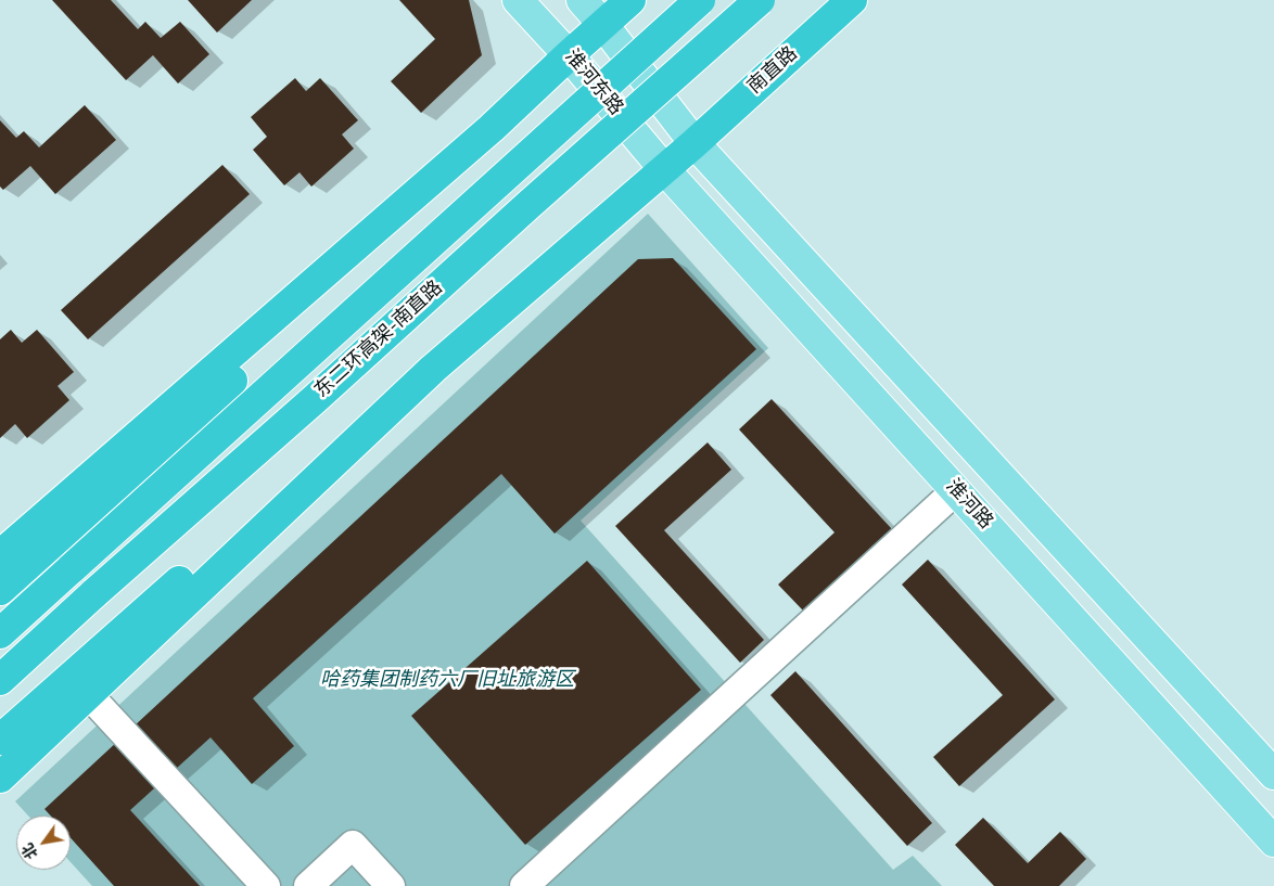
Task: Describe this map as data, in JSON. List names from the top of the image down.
{
  "streets": {
    "highway": ["南直路", "东二环高架-南直路"],
    "main road": ["淮河东路", "淮河路"]
  },
  "crossings": [
    ["南直路", "淮河东路"],
    ["南直路", "淮河路"],
    ["淮河东路", "淮河路"]
  ],
  "parks": ["哈药集团制药六厂旧址旅游区"],
  "north": "bottom left"
}
